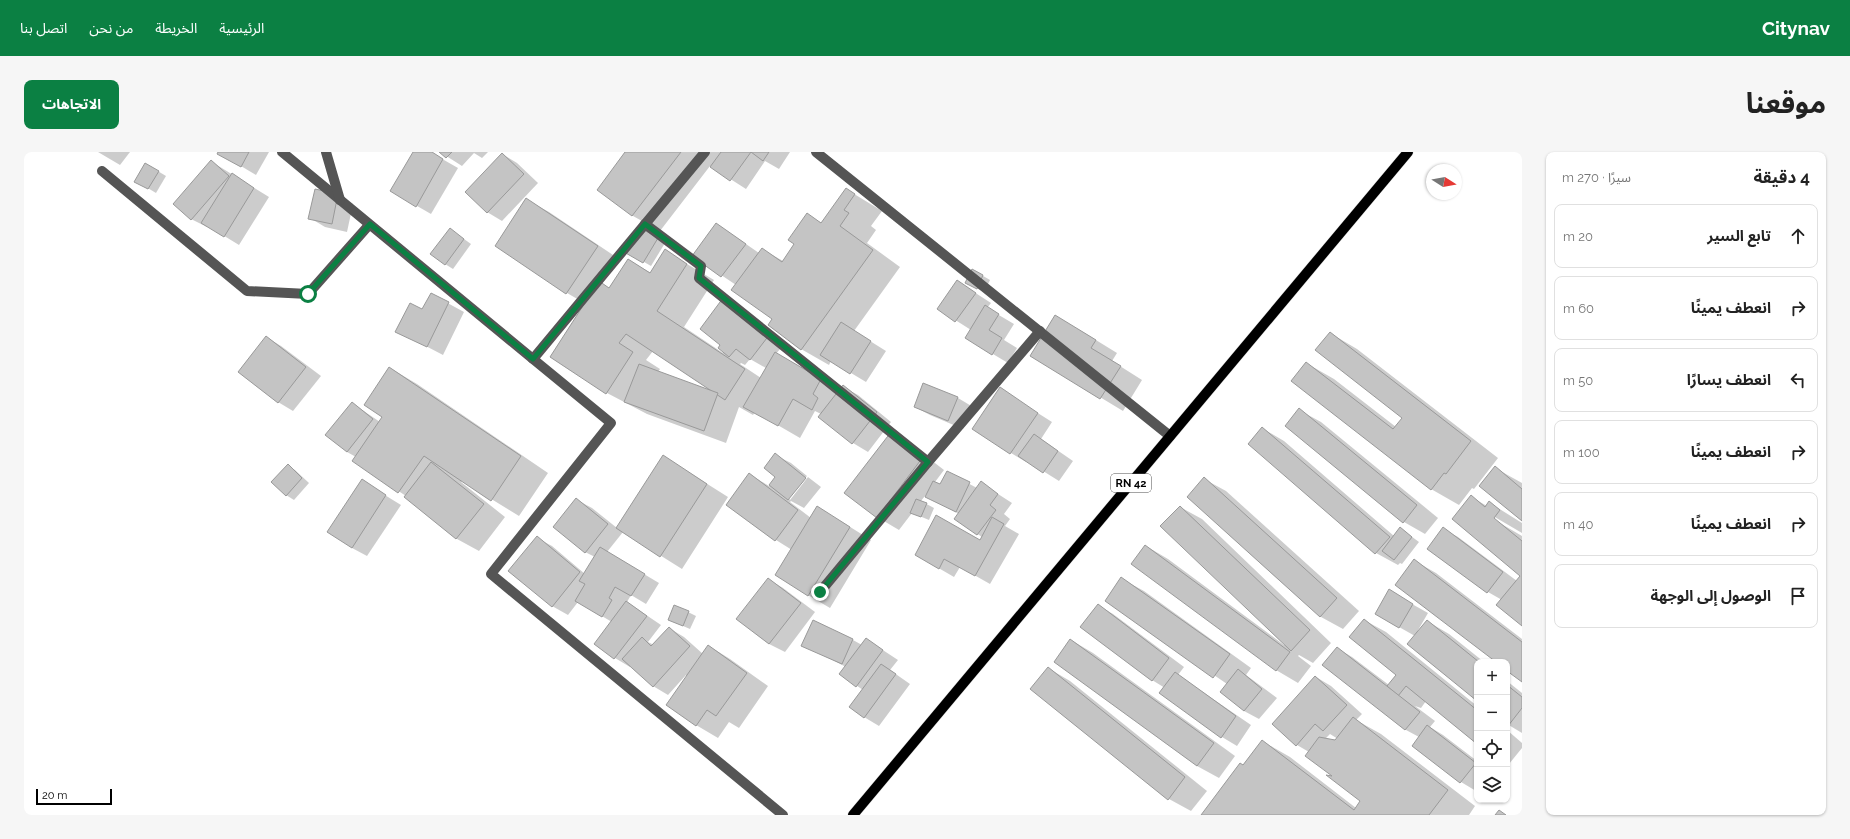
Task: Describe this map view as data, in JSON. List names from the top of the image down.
{
  "streets": {
    "main road": ["RN 42"]
  },
  "scale_bar": "20 m",
  "north": "right",
  "page": {
    "header": "Citynav",
    "nav": [
      "الرئيسية",
      "الخريطة",
      "من نحن",
      "اتصل بنا"
    ],
    "title": "موقعنا",
    "buttons": "الاتجاهات",
    "heading": ["4 دقيقة", "سيرًا · 270 m"],
    "list": [
      ["تابع السير", "20 m"],
      ["انعطف يمينًا", "60 m"],
      ["انعطف يسارًا", "50 m"],
      ["انعطف يمينًا", "100 m"],
      ["انعطف يمينًا", "40 m"],
      "الوصول إلى الوجهة"
    ],
    "map_buttons": ["+", "−"],
    "scale": "20 m"
  }
}
